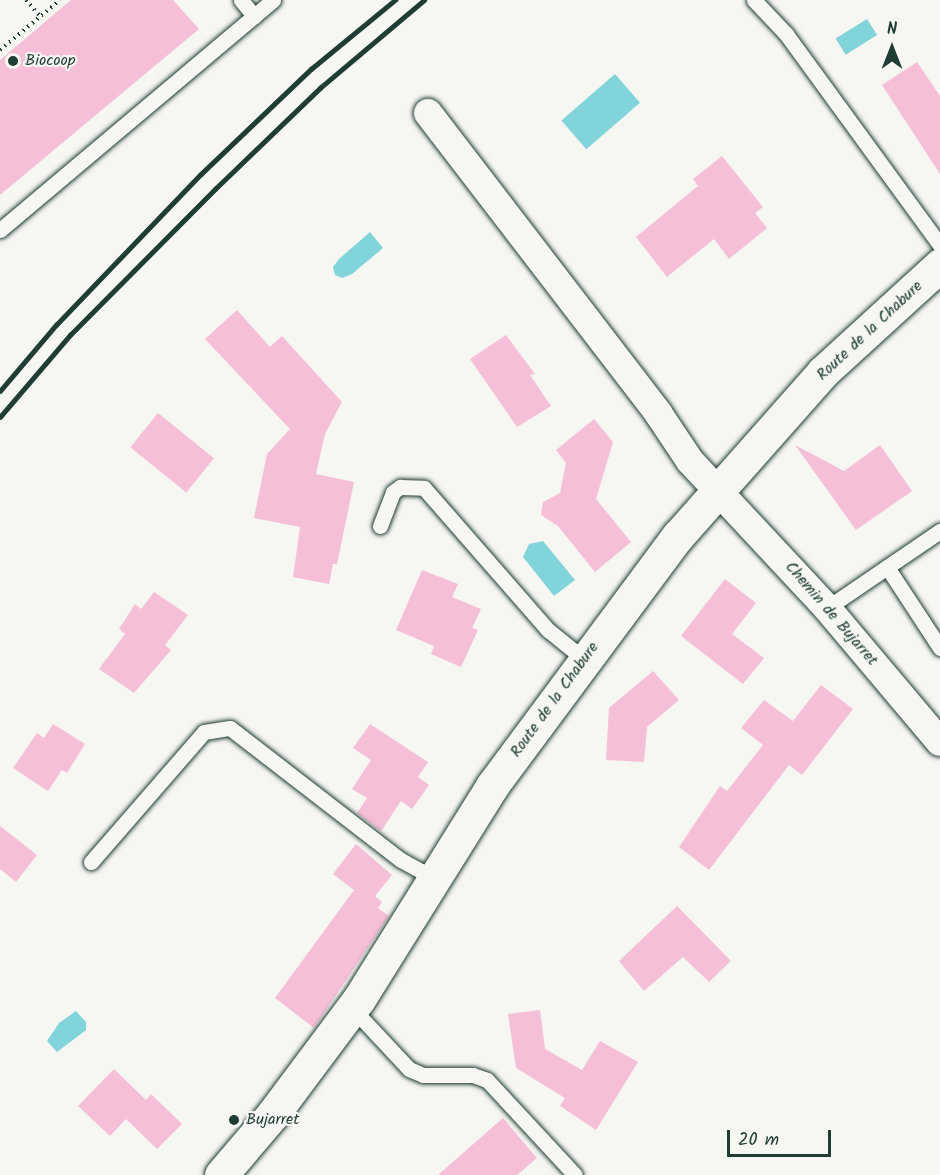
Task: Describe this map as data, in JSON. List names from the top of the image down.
{
  "streets": {
    "main road": ["Route de la Chabure"],
    "street": ["Chemin de Bujarret"]
  },
  "crossings": [
    ["Route de la Chabure", "Chemin de Bujarret"]
  ],
  "places": ["Biocoop", "Bujarret"],
  "scale_bar": "20 m",
  "north": "top"
}
